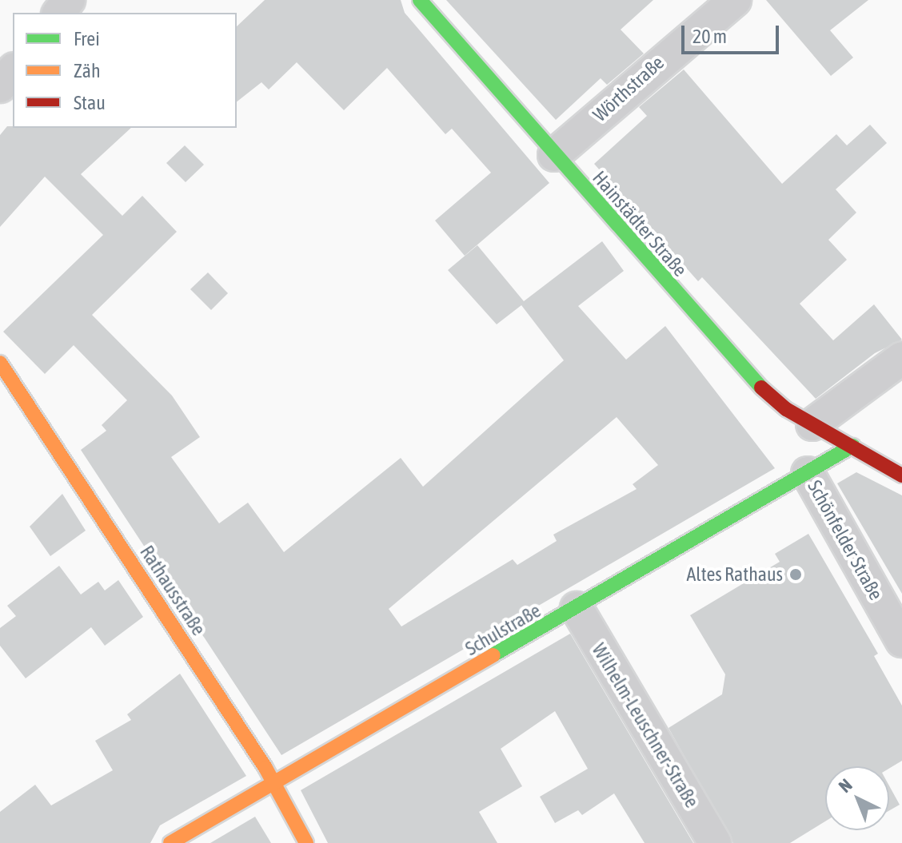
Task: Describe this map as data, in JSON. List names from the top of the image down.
{
  "streets": {
    "street": [
      "Wörthstraße",
      "Hainstädter Straße",
      "Schönfelder Straße",
      "Rathausstraße",
      "Schulstraße",
      "Wilhelm-Leuschner-Straße"
    ]
  },
  "crossings": [
    ["Wörthstraße", "Hainstädter Straße"],
    ["Hainstädter Straße", "Schulstraße"],
    ["Schönfelder Straße", "Schulstraße"],
    ["Rathausstraße", "Schulstraße"],
    ["Schulstraße", "Wilhelm-Leuschner-Straße"]
  ],
  "places": ["Altes Rathaus"],
  "legend": ["Frei", "Zäh", "Stau"],
  "scale_bar": "20 m",
  "north": "top left"
}
